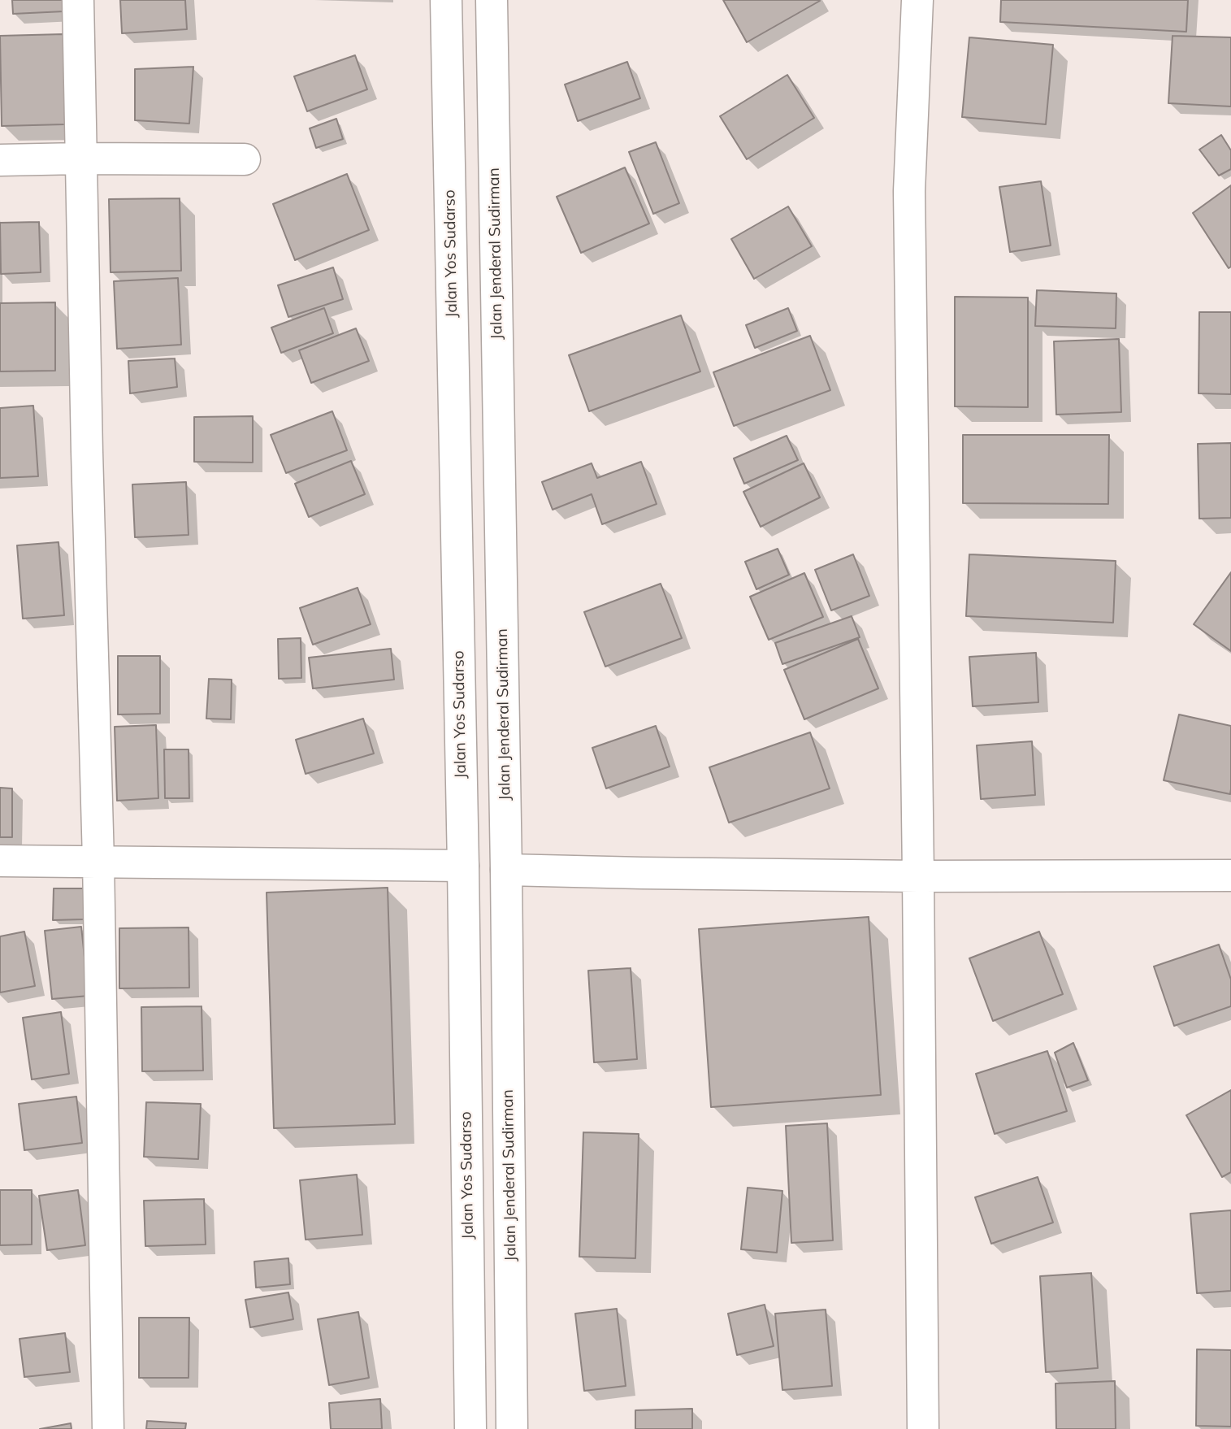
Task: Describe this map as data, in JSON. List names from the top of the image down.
{
  "streets": {
    "main road": ["Jalan Yos Sudarso", "Jalan Jenderal Sudirman"]
  }
}
